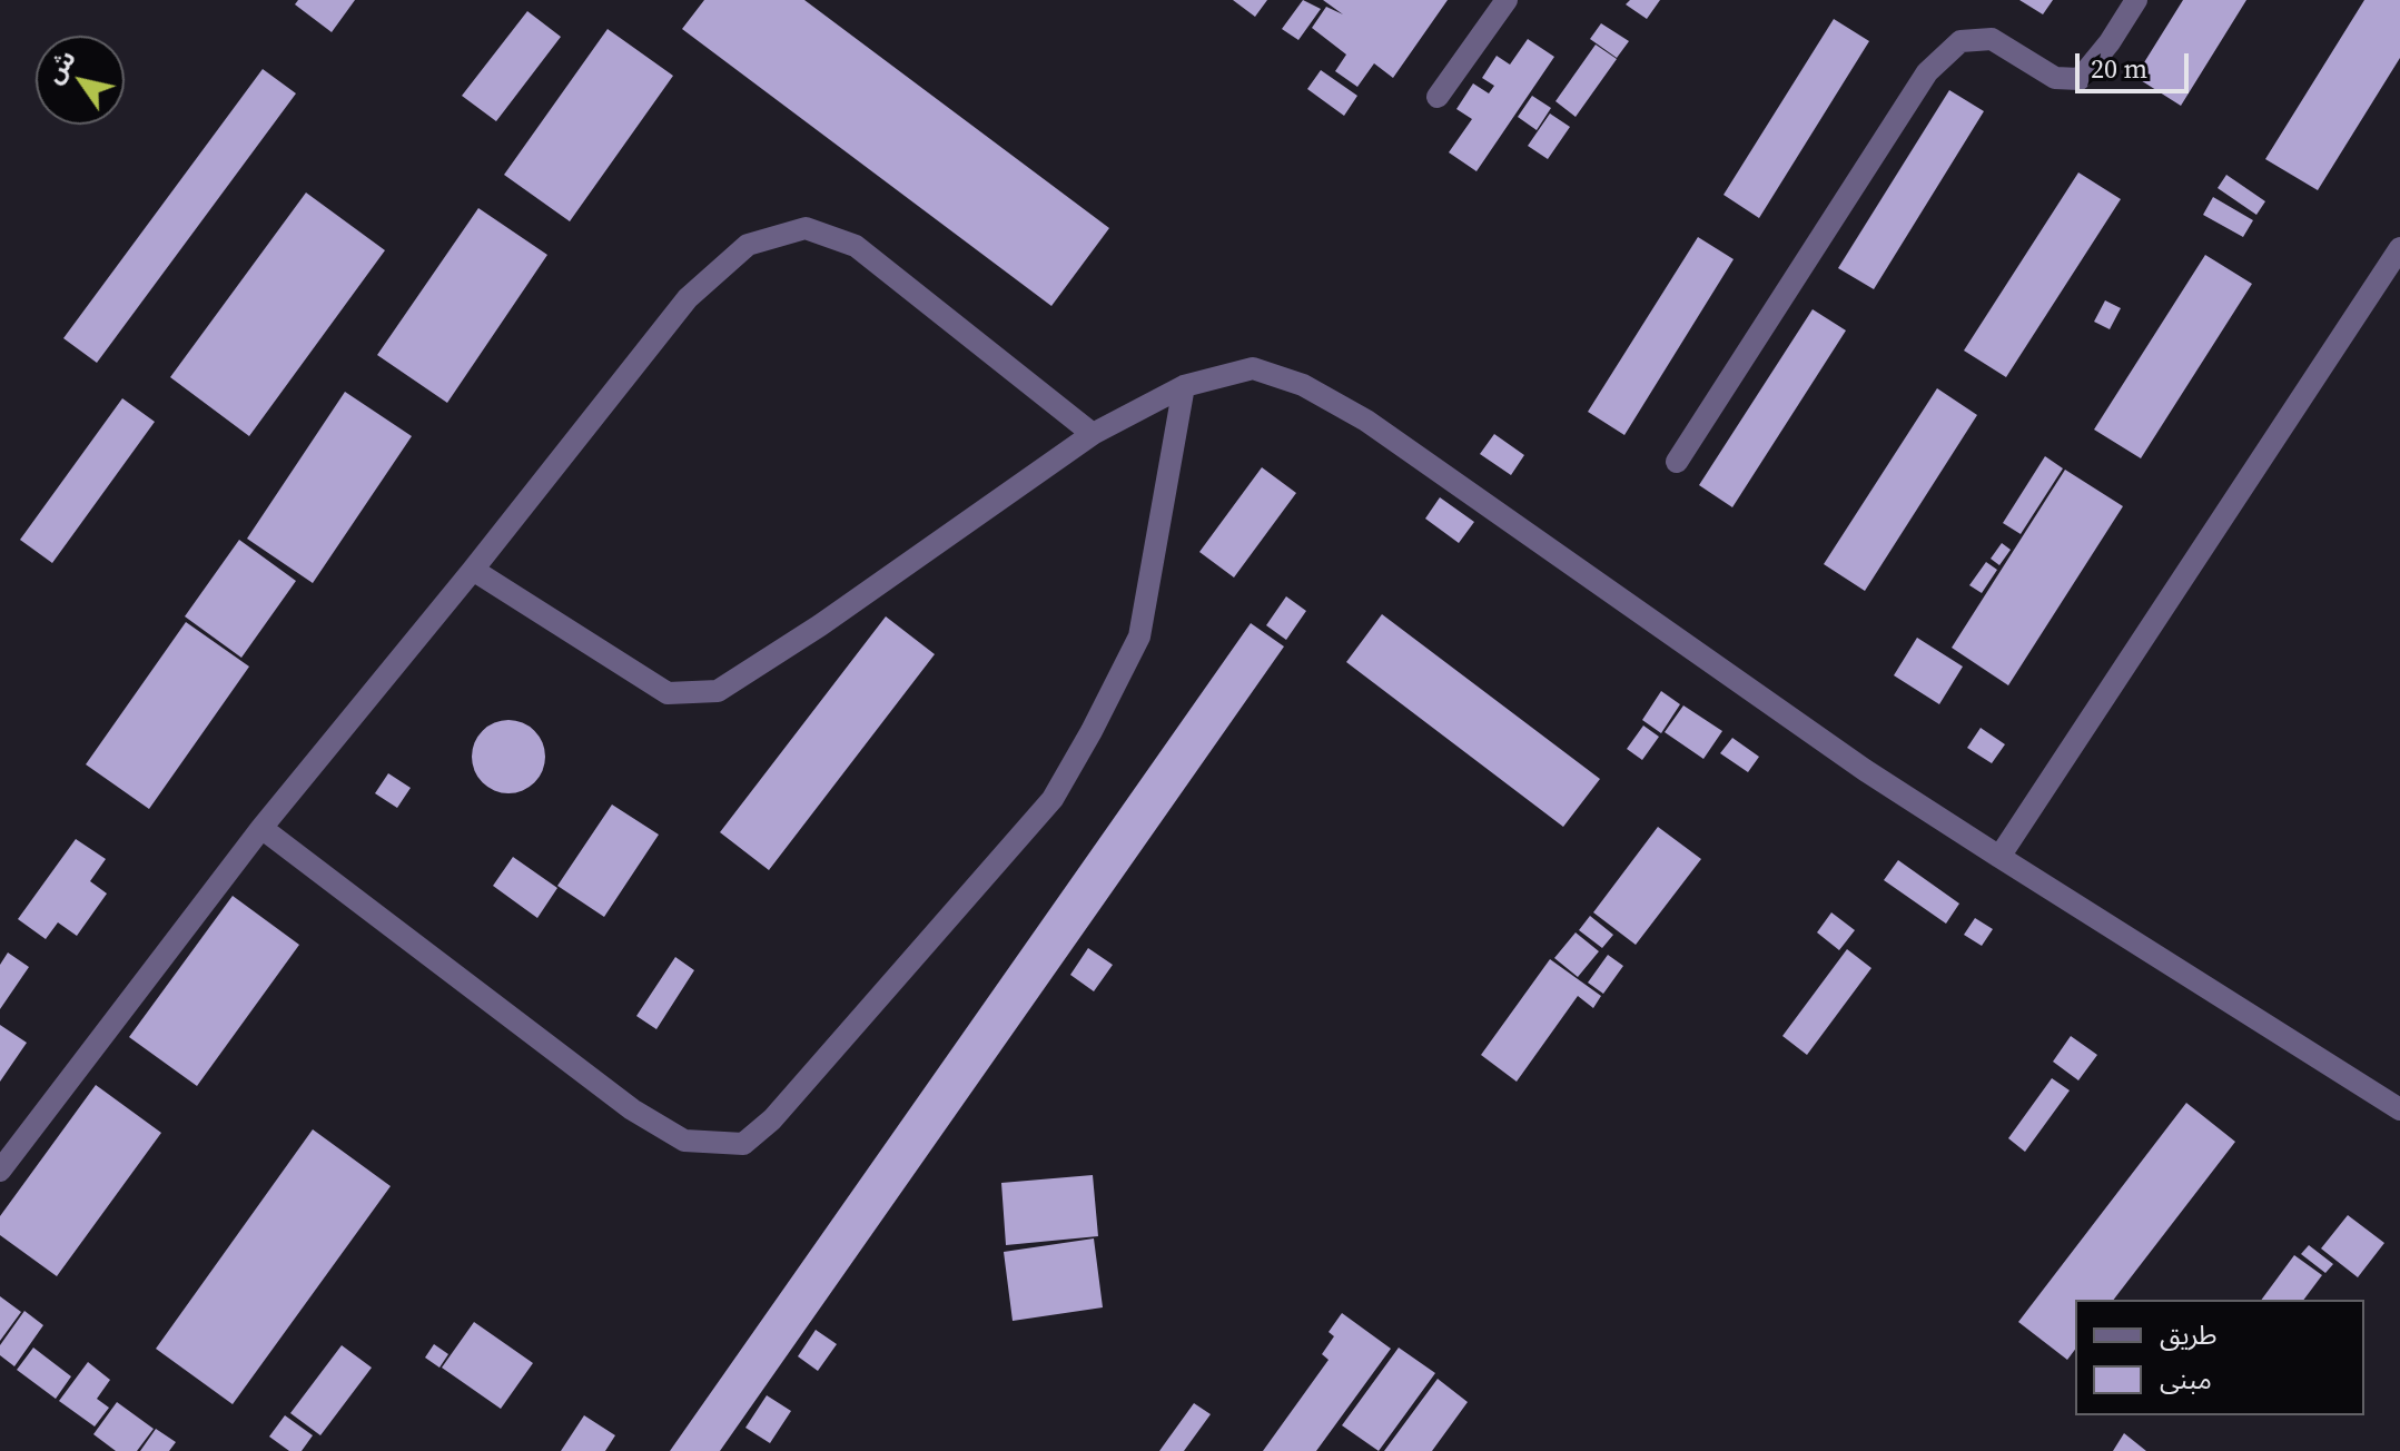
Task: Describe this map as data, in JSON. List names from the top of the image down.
{
  "legend": ["طريق", "مبنى"],
  "scale_bar": "20 m",
  "north": "top left"
}
